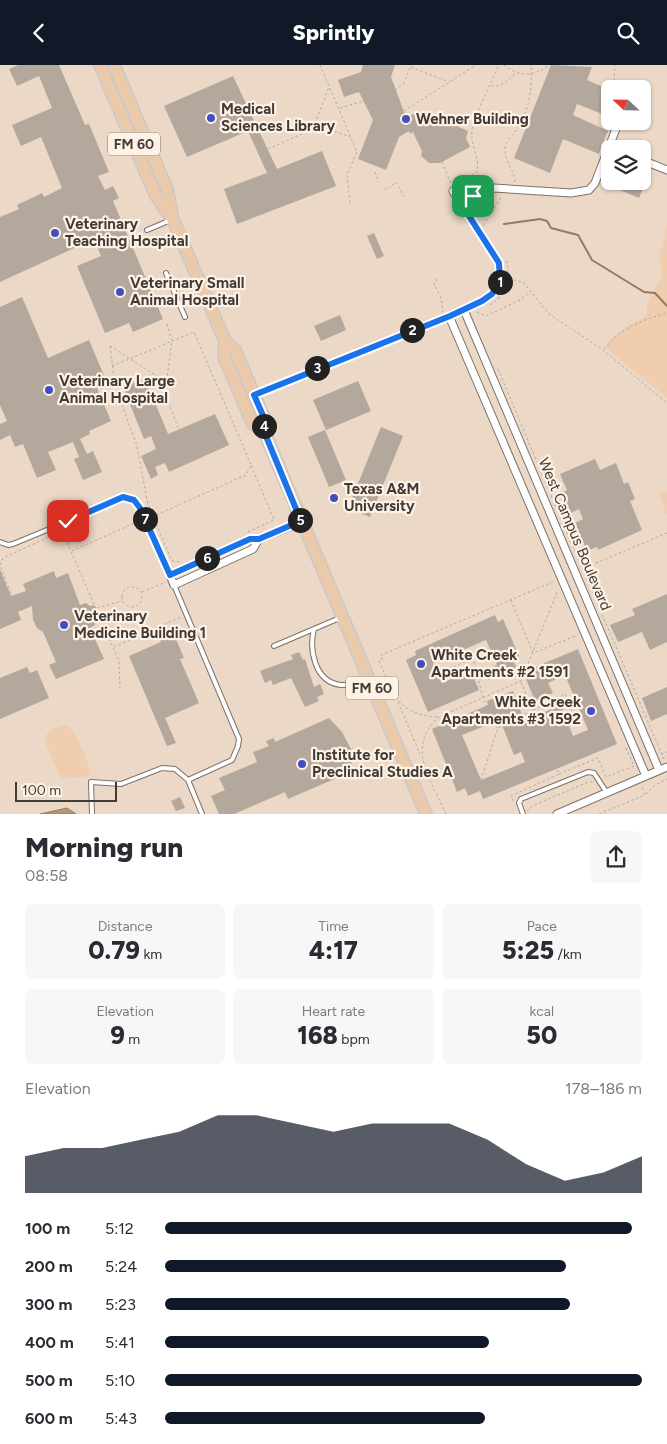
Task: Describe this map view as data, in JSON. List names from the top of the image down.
{
  "streets": {
    "main road": ["FM 60"],
    "street": ["West Campus Boulevard"]
  },
  "places": [
    "Medical Sciences Library",
    "Wehner Building",
    "Veterinary Teaching Hospital",
    "Veterinary Small Animal Hospital",
    "Veterinary Large Animal Hospital",
    "Texas A&M University",
    "Veterinary Medicine Building 1",
    "White Creek Apartments #2 1591",
    "White Creek Apartments #3 1592",
    "Institute for Preclinical Studies A"
  ],
  "scale_bar": "100 m",
  "north": "left",
  "page": {
    "header": "Sprintly",
    "pins": [
      "1",
      "2",
      "3",
      "4",
      "7",
      "5",
      "6"
    ],
    "scale": "100 m",
    "heading": ["Morning run", "08:58"],
    "stats": [
      ["Distance", "0.79 km"],
      ["Time", "4:17"],
      ["Pace", "5:25 /km"],
      ["Elevation", "9 m"],
      ["Heart rate", "168 bpm"],
      ["kcal", "50"]
    ],
    "chart": ["Elevation", "178–186 m"],
    "list": [
      {
        "name": "100 m",
        "note": "5:12"
      },
      {
        "name": "200 m",
        "note": "5:24"
      },
      {
        "name": "300 m",
        "note": "5:23"
      },
      {
        "name": "400 m",
        "note": "5:41"
      },
      {
        "name": "500 m",
        "note": "5:10"
      },
      {
        "name": "600 m",
        "note": "5:43"
      }
    ]
  }
}
